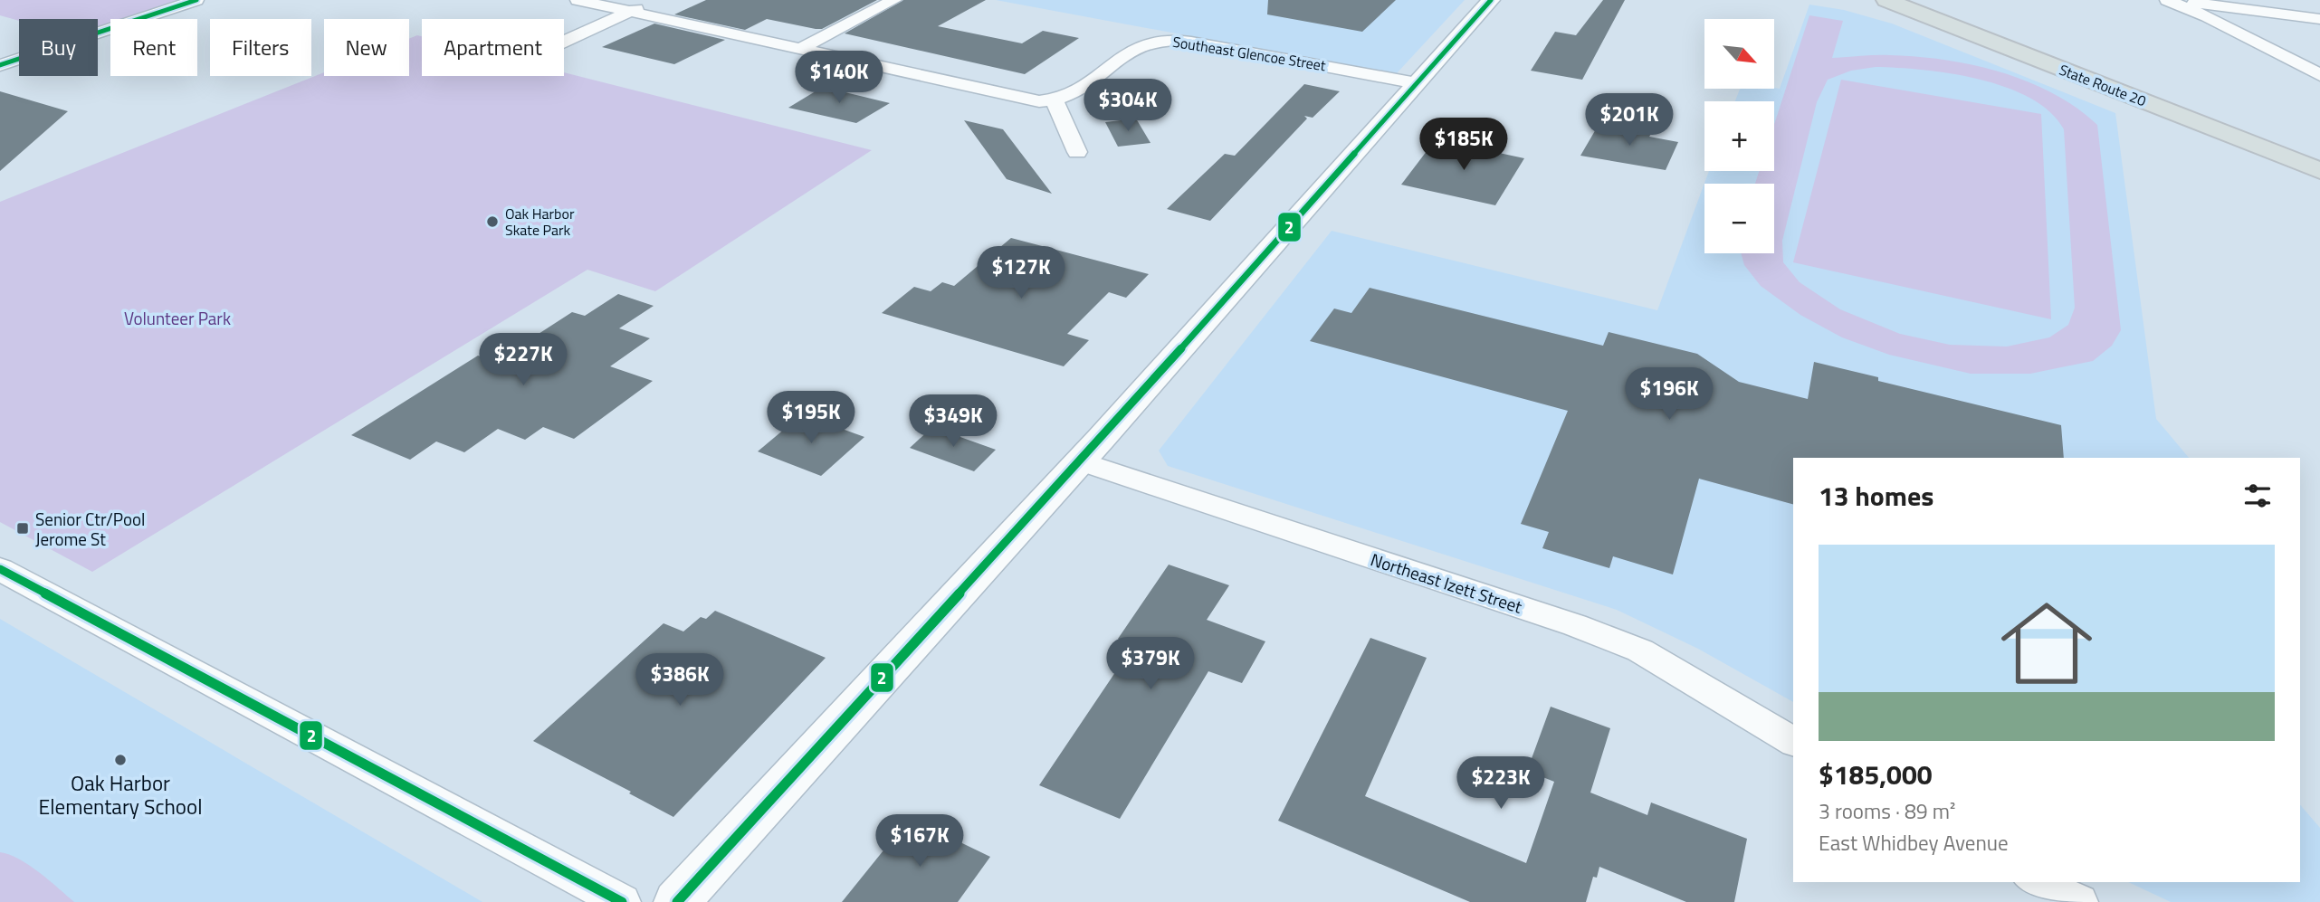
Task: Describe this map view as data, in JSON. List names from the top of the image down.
{
  "streets": {
    "main road": ["State Route 20"],
    "street": ["Southeast Glencoe Street", "Northeast Izett Street"]
  },
  "parks": ["Volunteer Park"],
  "places": {
    "other": ["Oak Harbor Skate Park", "Oak Harbor Elementary School"],
    "transit": ["Senior Ctr/Pool Jerome St"]
  },
  "lines": ["transit line 2"],
  "north": "bottom right",
  "page": {
    "map_buttons": ["+", "−"],
    "chip": [
      "Buy",
      "Rent",
      "Filters",
      "New",
      "Apartment"
    ],
    "price": [
      "$140K",
      "$304K",
      "$201K",
      "$185K",
      "$127K",
      "$227K",
      "$196K",
      "$195K",
      "$349K",
      "$379K",
      "$386K",
      "$223K",
      "$167K"
    ],
    "heading": "13 homes",
    "list": [
      {
        "name": "$185,000",
        "note": "3 rooms · 89 m² · East Whidbey Avenue"
      }
    ]
  }
}
